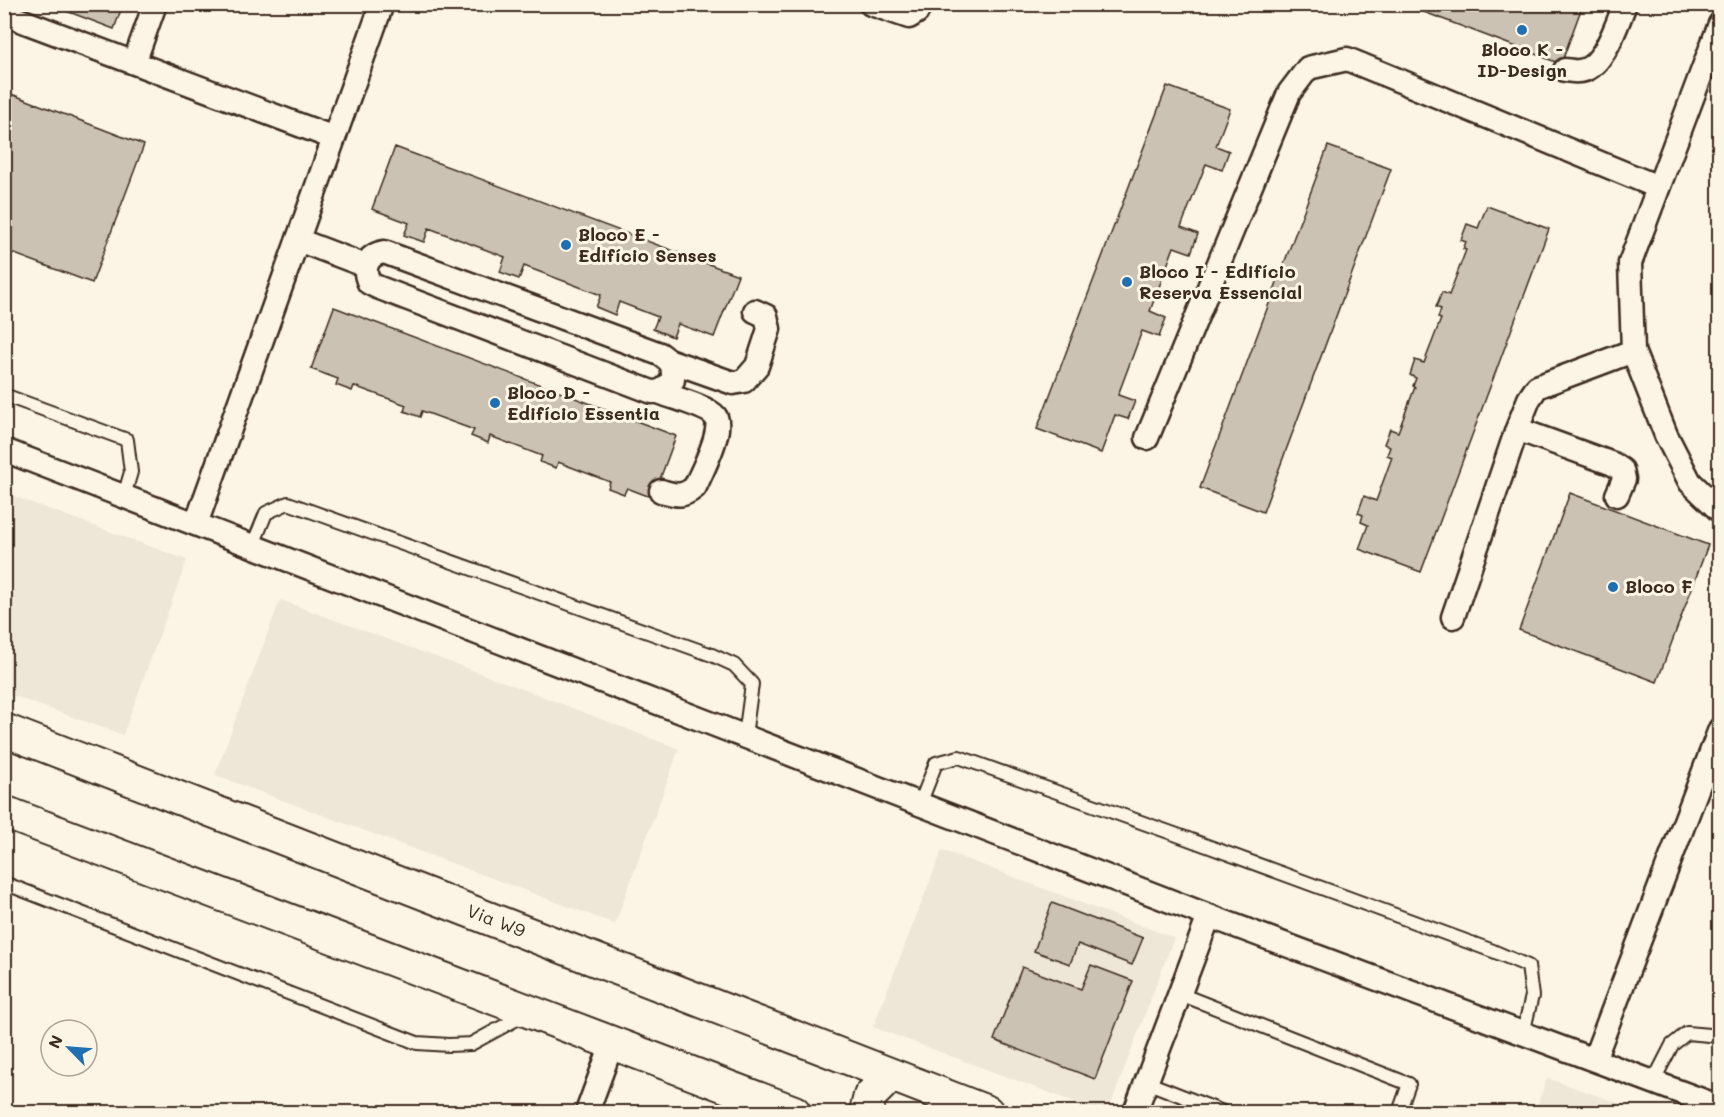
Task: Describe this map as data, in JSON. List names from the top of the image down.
{
  "streets": {
    "street": ["Via W9"]
  },
  "places": [
    "Bloco K - ID-Design",
    "Bloco E - Edifício Senses",
    "Bloco I - Edifício Reserva Essencial",
    "Bloco D - Edifício Essentia",
    "Bloco F"
  ],
  "north": "top left"
}
